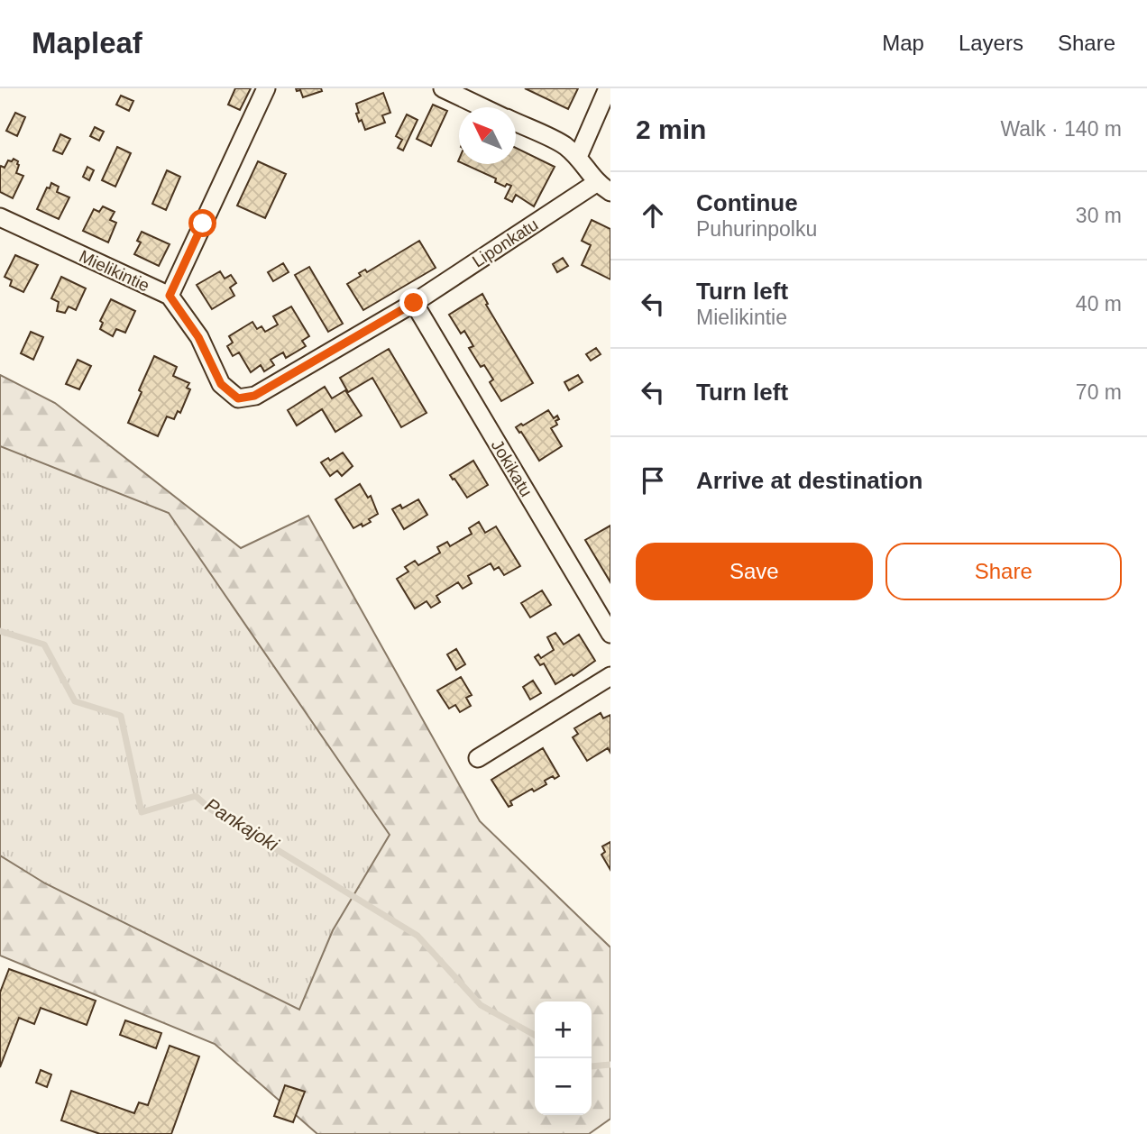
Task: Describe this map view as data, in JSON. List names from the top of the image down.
{
  "streets": {
    "street": ["Liponkatu", "Mielikintie", "Jokikatu"]
  },
  "crossings": [
    ["Liponkatu", "Mielikintie"],
    ["Liponkatu", "Jokikatu"]
  ],
  "water": ["Pankajoki"],
  "north": "top left",
  "page": {
    "header": "Mapleaf",
    "nav": ["Map", "Layers", "Share"],
    "heading": ["2 min", "Walk · 140 m"],
    "list": [
      ["Continue", "Puhurinpolku", "30 m"],
      ["Turn left", "Mielikintie", "40 m"],
      ["Turn left", "70 m"],
      "Arrive at destination"
    ],
    "buttons": ["Save", "Share"],
    "map_buttons": ["+", "−"]
  }
}
